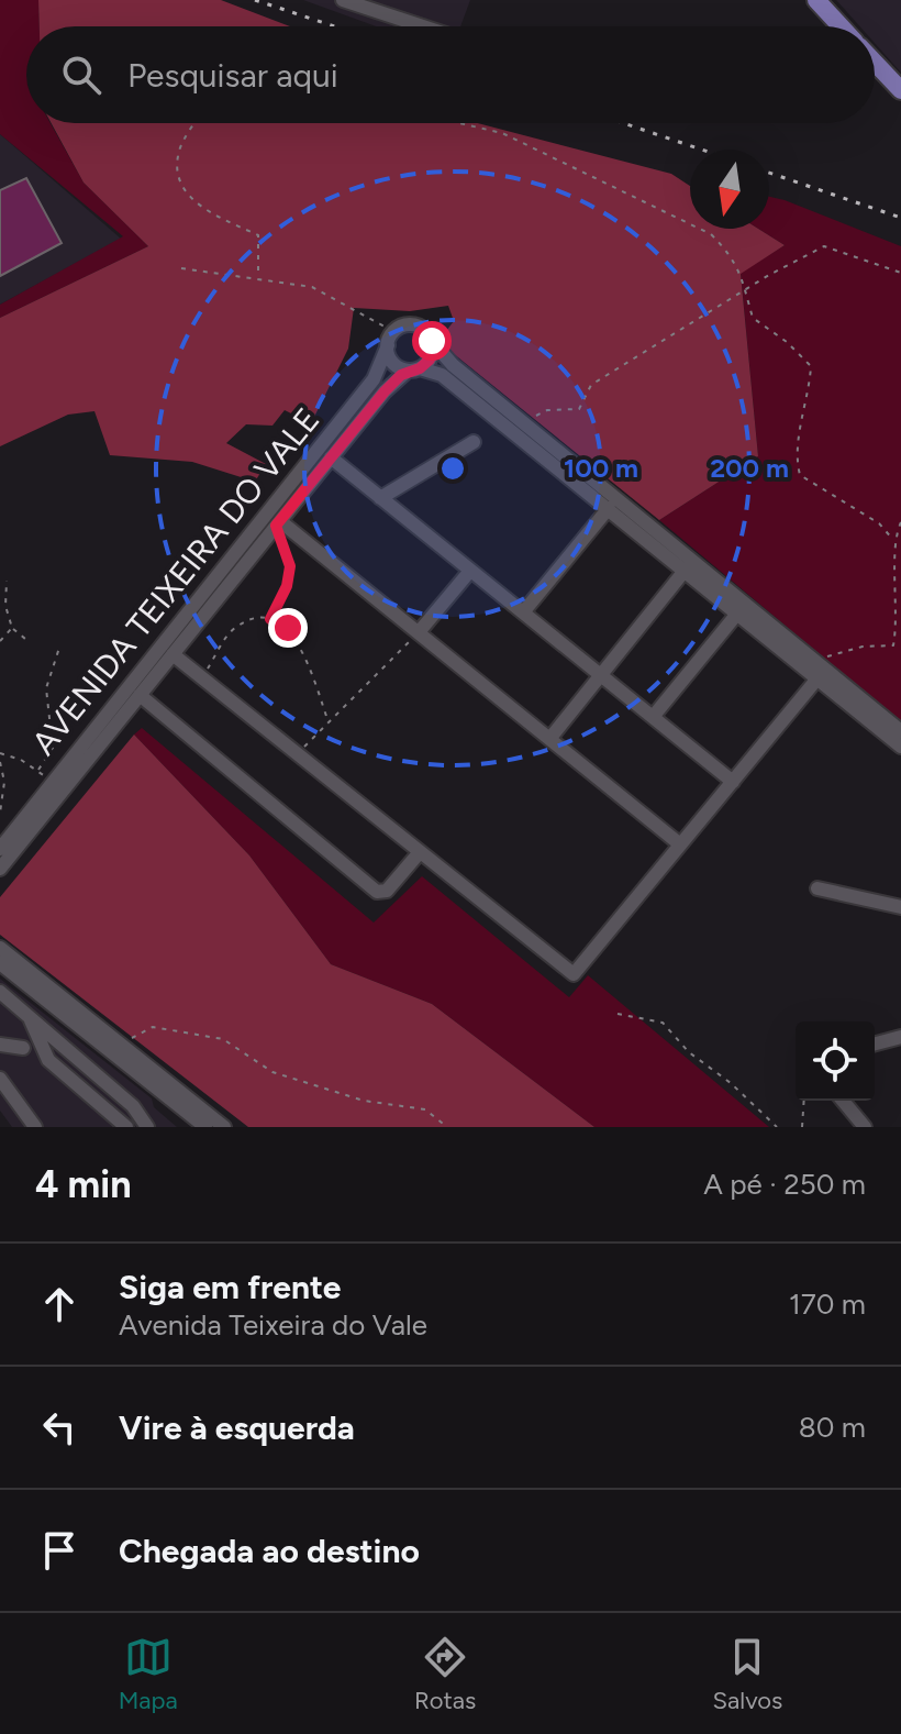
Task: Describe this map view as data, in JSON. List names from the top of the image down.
{
  "streets": {
    "street": ["AVENIDA TEIXEIRA DO VALE"]
  },
  "north": "bottom",
  "page": {
    "search": "Pesquisar aqui",
    "heading": ["4 min", "A pé · 250 m"],
    "list": [
      ["Siga em frente", "Avenida Teixeira do Vale", "170 m"],
      ["Vire à esquerda", "80 m"],
      "Chegada ao destino"
    ],
    "nav": ["Mapa", "Rotas", "Salvos"]
  },
  "rings": ["100 m", "200 m"]
}
